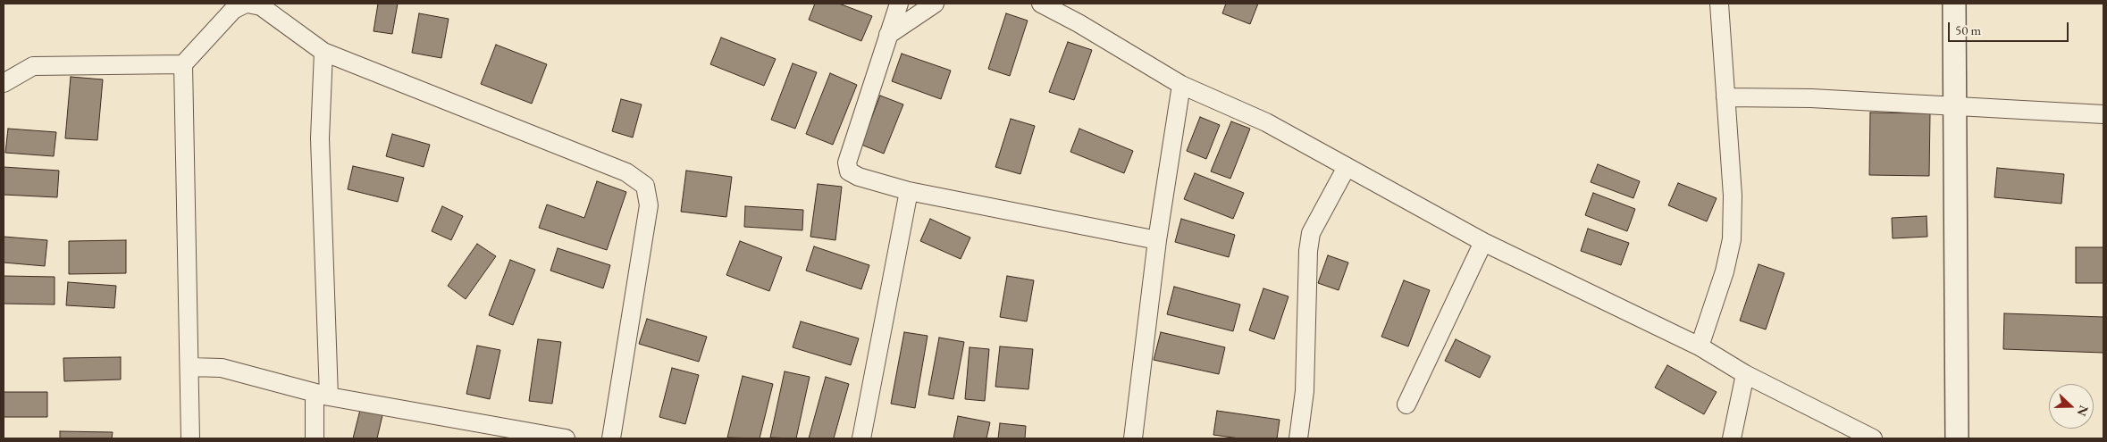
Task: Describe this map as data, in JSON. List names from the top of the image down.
{
  "scale_bar": "50 m",
  "north": "right"
}
